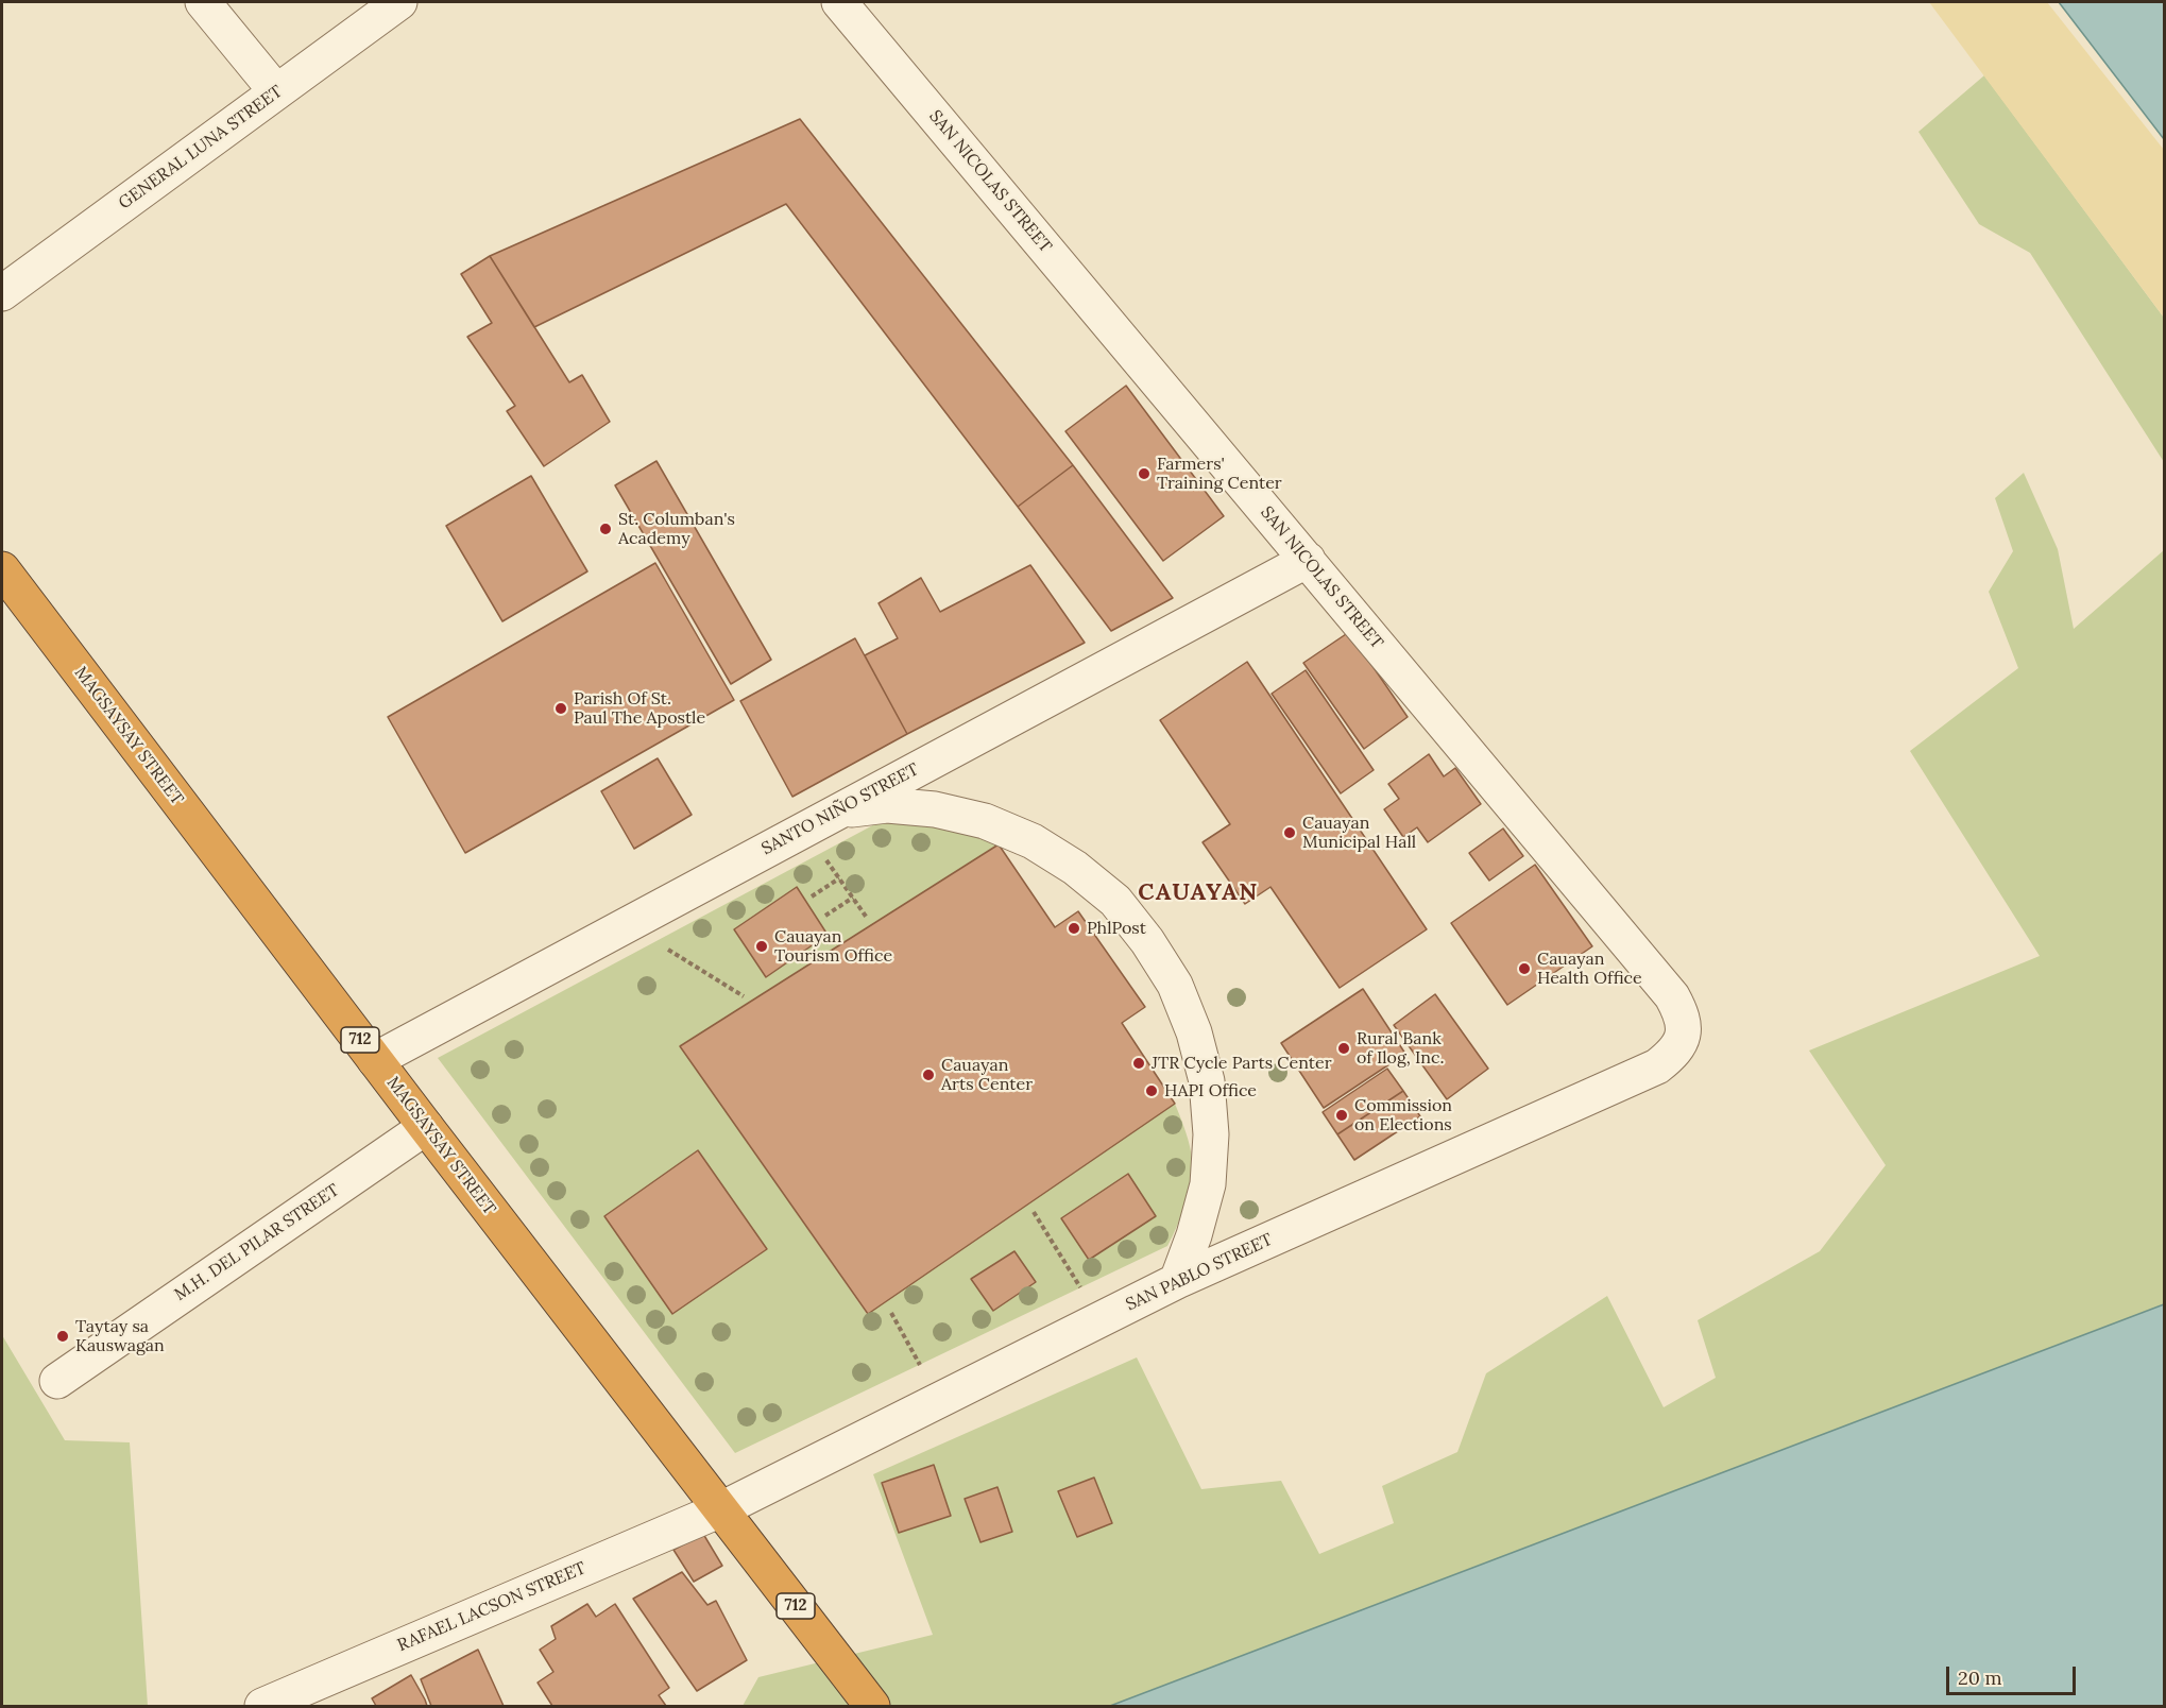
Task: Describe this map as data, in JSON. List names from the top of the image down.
{
  "streets": {
    "highway": ["MAGSAYSAY STREET", "712"],
    "street": [
      "GENERAL LUNA STREET",
      "SAN NICOLAS STREET",
      "SANTO NIÑO STREET",
      "M.H. DEL PILAR STREET",
      "SAN PABLO STREET",
      "RAFAEL LACSON STREET"
    ]
  },
  "crossings": [
    ["SAN NICOLAS STREET", "SANTO NIÑO STREET"],
    ["SAN NICOLAS STREET", "SAN PABLO STREET"],
    ["MAGSAYSAY STREET", "SANTO NIÑO STREET"],
    ["MAGSAYSAY STREET", "712"],
    ["MAGSAYSAY STREET", "M.H. DEL PILAR STREET"],
    ["MAGSAYSAY STREET", "SAN PABLO STREET"],
    ["MAGSAYSAY STREET", "RAFAEL LACSON STREET"],
    ["712", "SAN PABLO STREET"],
    ["712", "RAFAEL LACSON STREET"],
    ["SAN PABLO STREET", "RAFAEL LACSON STREET"]
  ],
  "districts": ["CAUAYAN"],
  "places": [
    "Farmers' Training Center",
    "St. Columban's Academy",
    "Parish Of St. Paul The Apostle",
    "Cauayan Municipal Hall",
    "PhlPost",
    "Cauayan Tourism Office",
    "Cauayan Health Office",
    "Rural Bank of Ilog, Inc.",
    "JTR Cycle Parts Center",
    "Cauayan Arts Center",
    "HAPI Office",
    "Commission on Elections",
    "Taytay sa Kauswagan"
  ],
  "scale_bar": "20 m"
}
